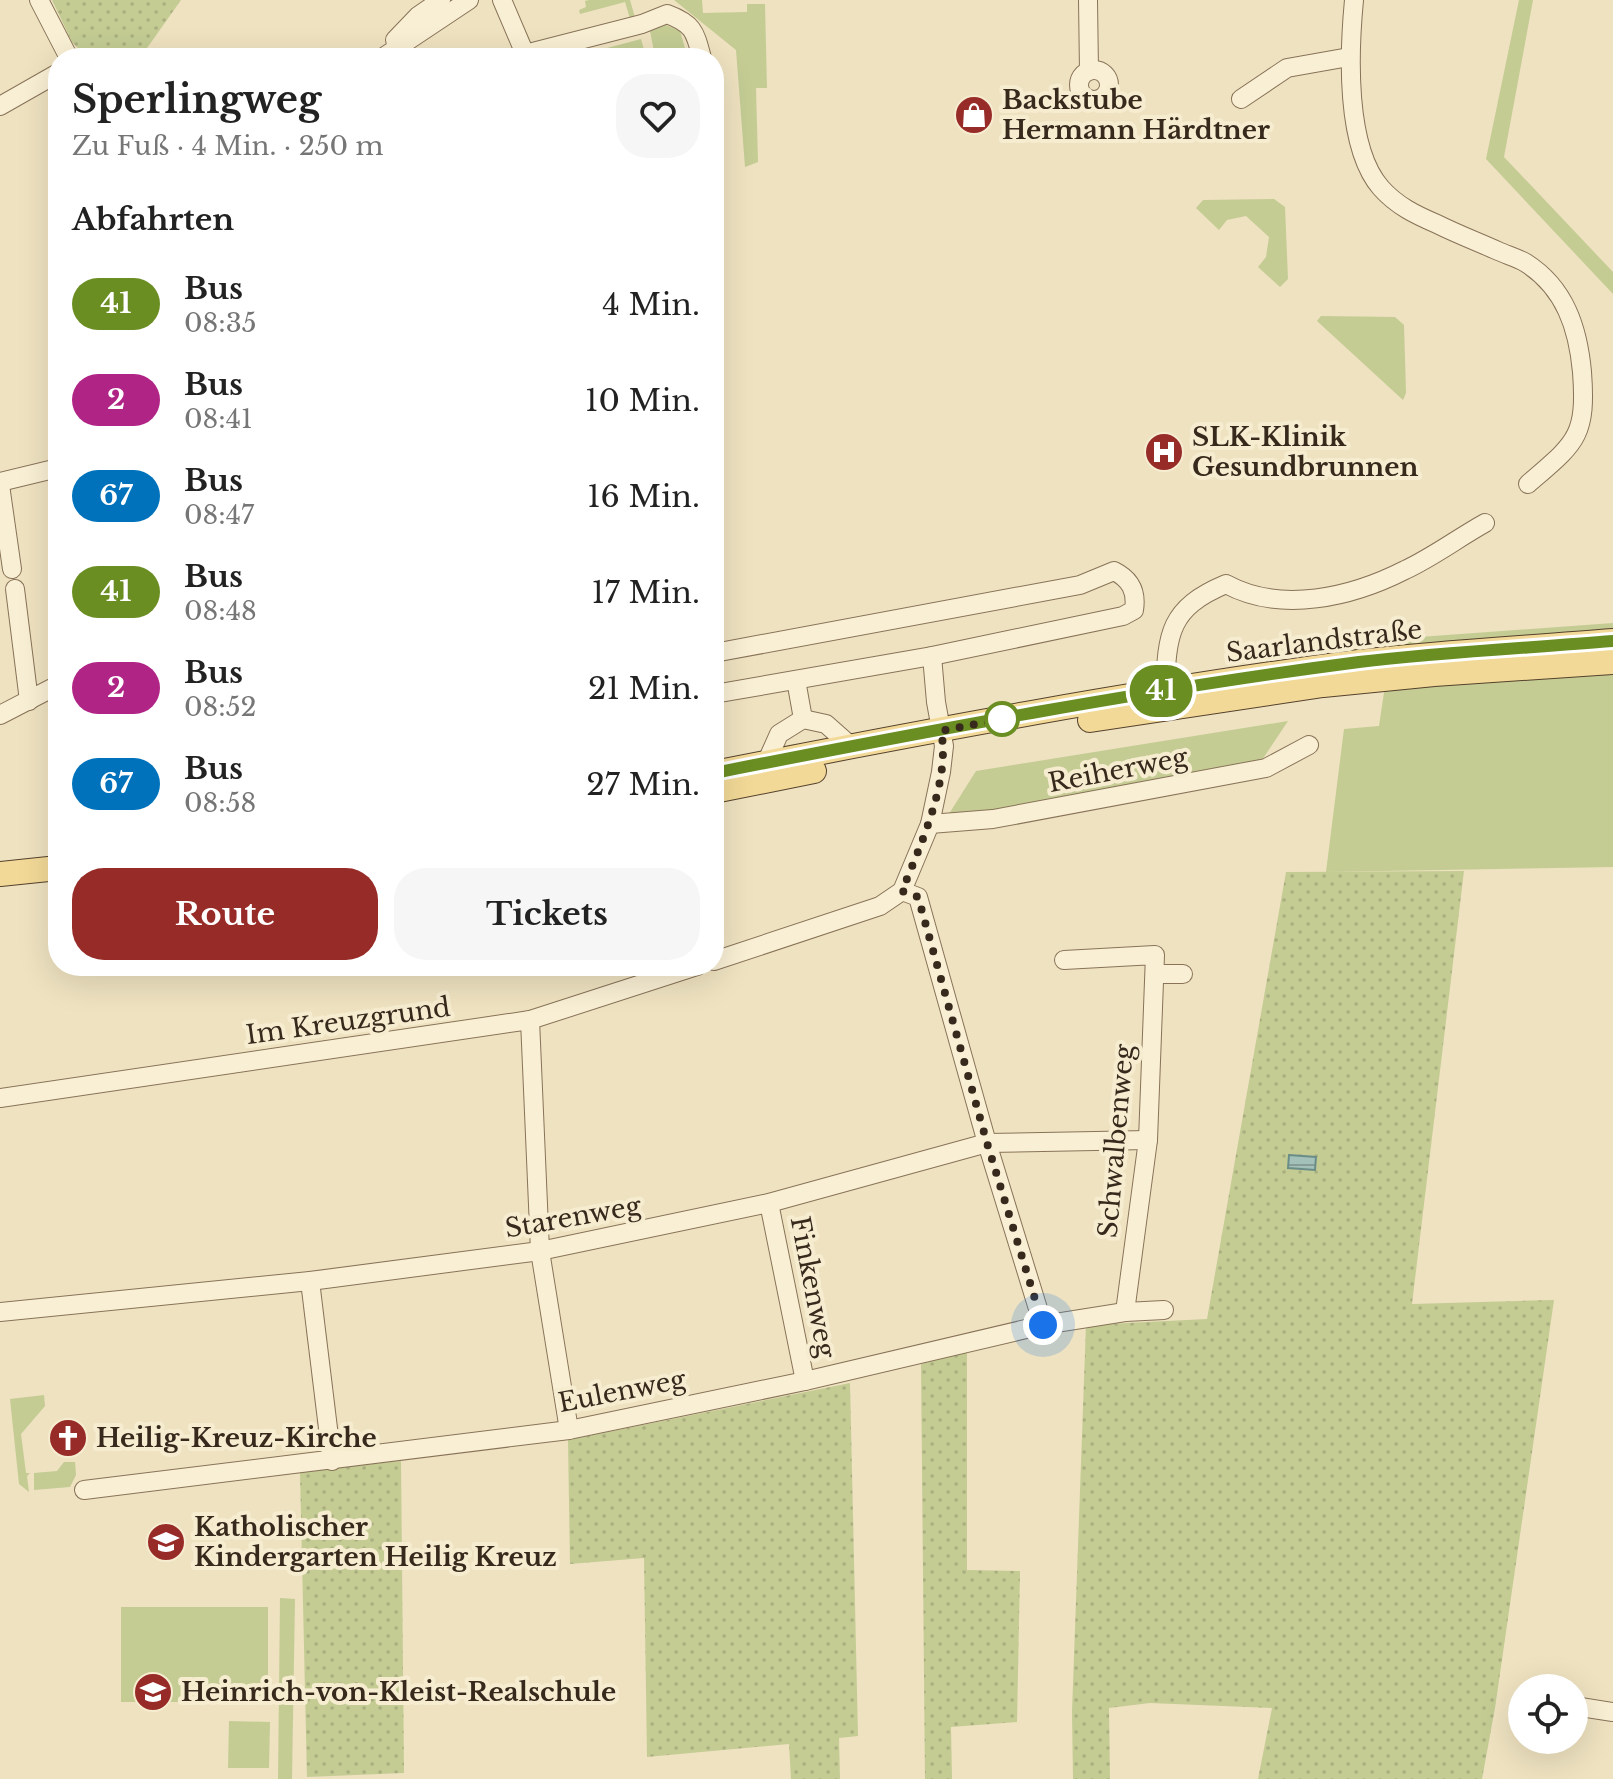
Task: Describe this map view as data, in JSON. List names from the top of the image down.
{
  "streets": {
    "main road": ["Saarlandstraße"],
    "street": [
      "Reiherweg",
      "Im Kreuzgrund",
      "Schwalbenweg",
      "Starenweg",
      "Finkenweg",
      "Eulenweg"
    ]
  },
  "crossings": [
    ["Schwalbenweg", "Starenweg"],
    ["Schwalbenweg", "Eulenweg"],
    ["Starenweg", "Finkenweg"],
    ["Finkenweg", "Eulenweg"]
  ],
  "places": {
    "shop": ["Backstube Hermann Härdtner"],
    "hospital": ["SLK-Klinik Gesundbrunnen"],
    "church": ["Heilig-Kreuz-Kirche"],
    "school or university": ["Katholischer Kindergarten Heilig Kreuz", "Heinrich-von-Kleist-Realschule"]
  },
  "lines": ["bus line 41"],
  "page": {
    "on_map": "41",
    "heading": [
      ["Sperlingweg", "Zu Fuß · 4 Min. · 250 m"],
      "Abfahrten"
    ],
    "list": [
      {
        "mark": "41",
        "name": "Bus",
        "note": "08:35",
        "value": "4 Min."
      },
      {
        "mark": "2",
        "name": "Bus",
        "note": "08:41",
        "value": "10 Min."
      },
      {
        "mark": "67",
        "name": "Bus",
        "note": "08:47",
        "value": "16 Min."
      },
      {
        "mark": "41",
        "name": "Bus",
        "note": "08:48",
        "value": "17 Min."
      },
      {
        "mark": "2",
        "name": "Bus",
        "note": "08:52",
        "value": "21 Min."
      },
      {
        "mark": "67",
        "name": "Bus",
        "note": "08:58",
        "value": "27 Min."
      }
    ],
    "buttons": ["Route", "Tickets"]
  }
}
